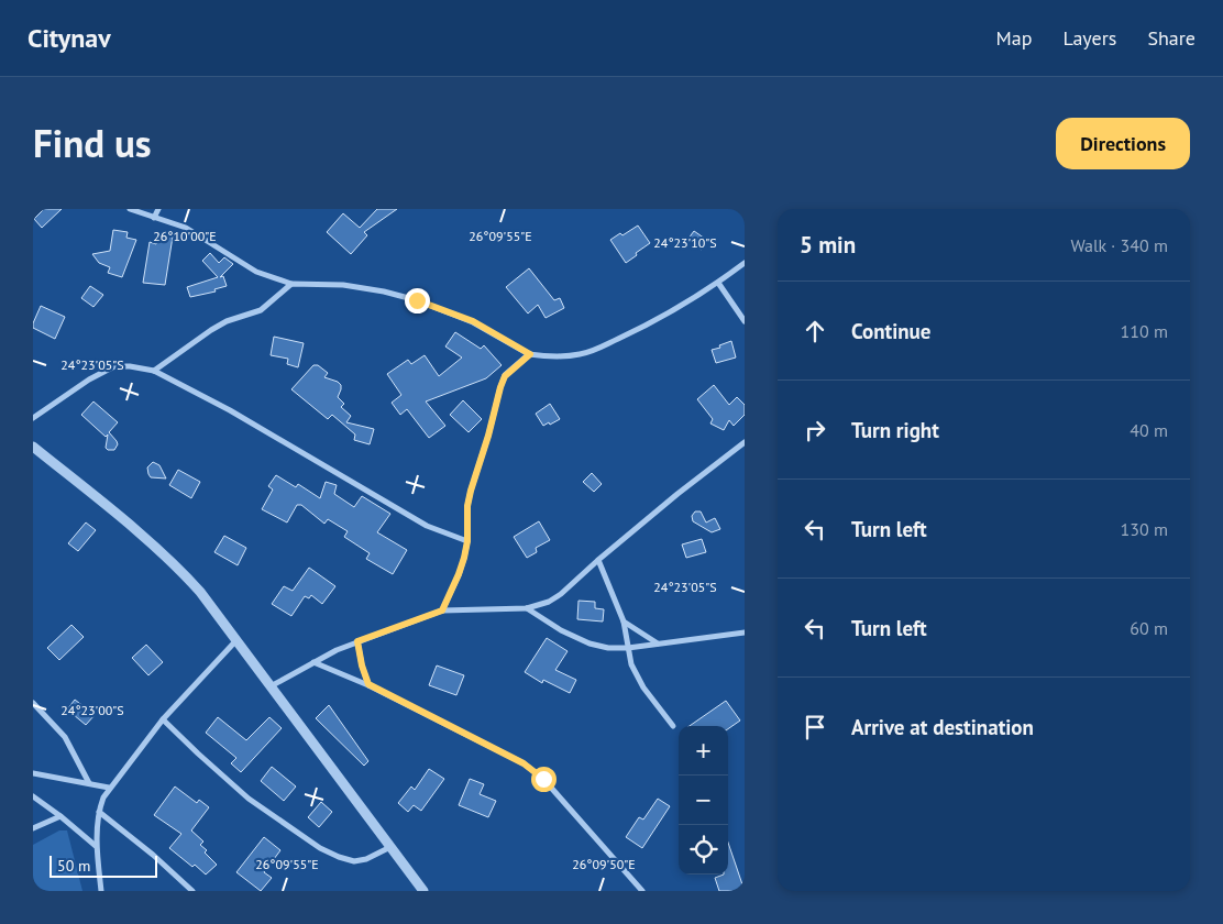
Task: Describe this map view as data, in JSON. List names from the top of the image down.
{
  "scale_bar": "50 m",
  "page": {
    "header": "Citynav",
    "nav": ["Map", "Layers", "Share"],
    "title": "Find us",
    "buttons": "Directions",
    "heading": ["5 min", "Walk · 340 m"],
    "list": [
      ["Continue", "110 m"],
      ["Turn right", "40 m"],
      ["Turn left", "130 m"],
      ["Turn left", "60 m"],
      "Arrive at destination"
    ],
    "map_buttons": ["+", "−"],
    "scale": "50 m"
  },
  "coordinates": [
    "26°10'00\"E",
    "26°09'55\"E",
    "24°23'10\"S",
    "24°23'05\"S",
    "24°23'00\"S",
    "26°09'50\"E"
  ]
}
